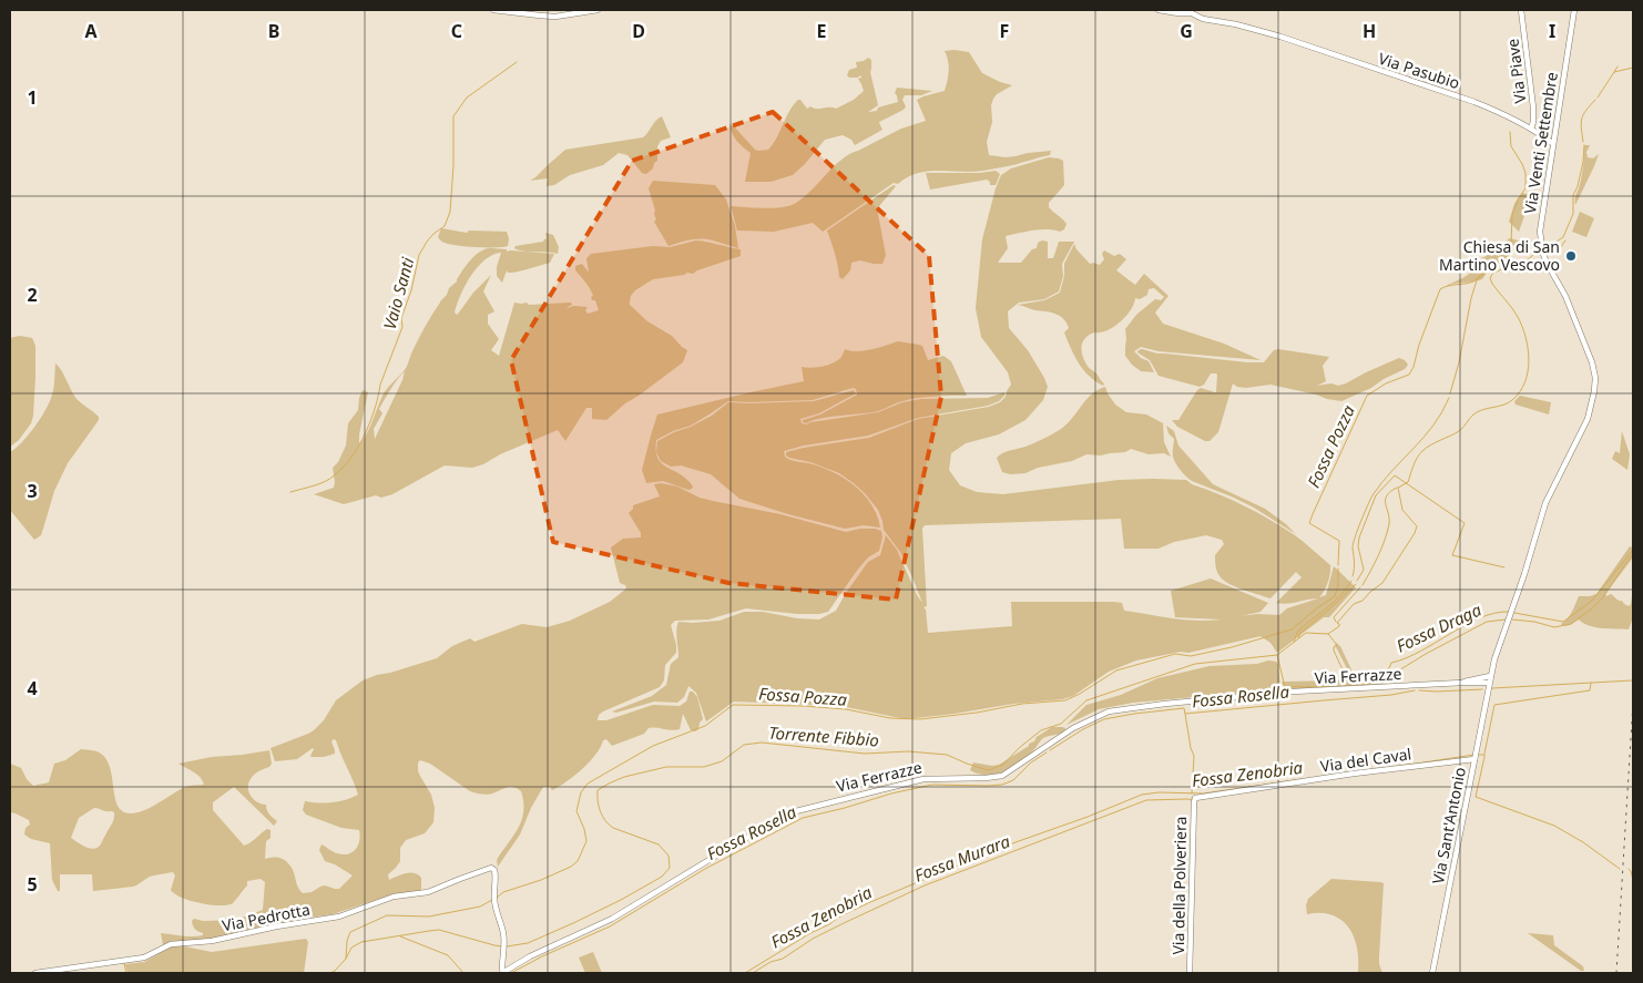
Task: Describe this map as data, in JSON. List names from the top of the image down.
{
  "streets": {
    "street": [
      "Via Pasubio",
      "Via Piave",
      "Via Venti Settembre",
      "Via Ferrazze",
      "Via del Caval",
      "Via Sant'Antonio",
      "Via della Polveriera",
      "Via Pedrotta"
    ]
  },
  "crossings": [
    ["Via Pasubio", "Via Piave"],
    ["Via Pasubio", "Via Venti Settembre"],
    ["Via Venti Settembre", "Via Sant'Antonio"],
    ["Via Ferrazze", "Via Pedrotta"],
    ["Via del Caval", "Via Sant'Antonio"],
    ["Via del Caval", "Via della Polveriera"]
  ],
  "water": [
    "Vaio Santi",
    "Fossa Pozza",
    "Fossa Draga",
    "Fossa Rosella",
    "Torrente Fibbio",
    "Fossa Zenobria",
    "Fossa Murara"
  ],
  "places": ["Chiesa di San Martino Vescovo"],
  "grid": {
    "columns": [
      "A",
      "B",
      "C",
      "D",
      "E",
      "F",
      "G",
      "H",
      "I"
    ],
    "rows": [
      "1",
      "2",
      "3",
      "4",
      "5"
    ]
  }
}
